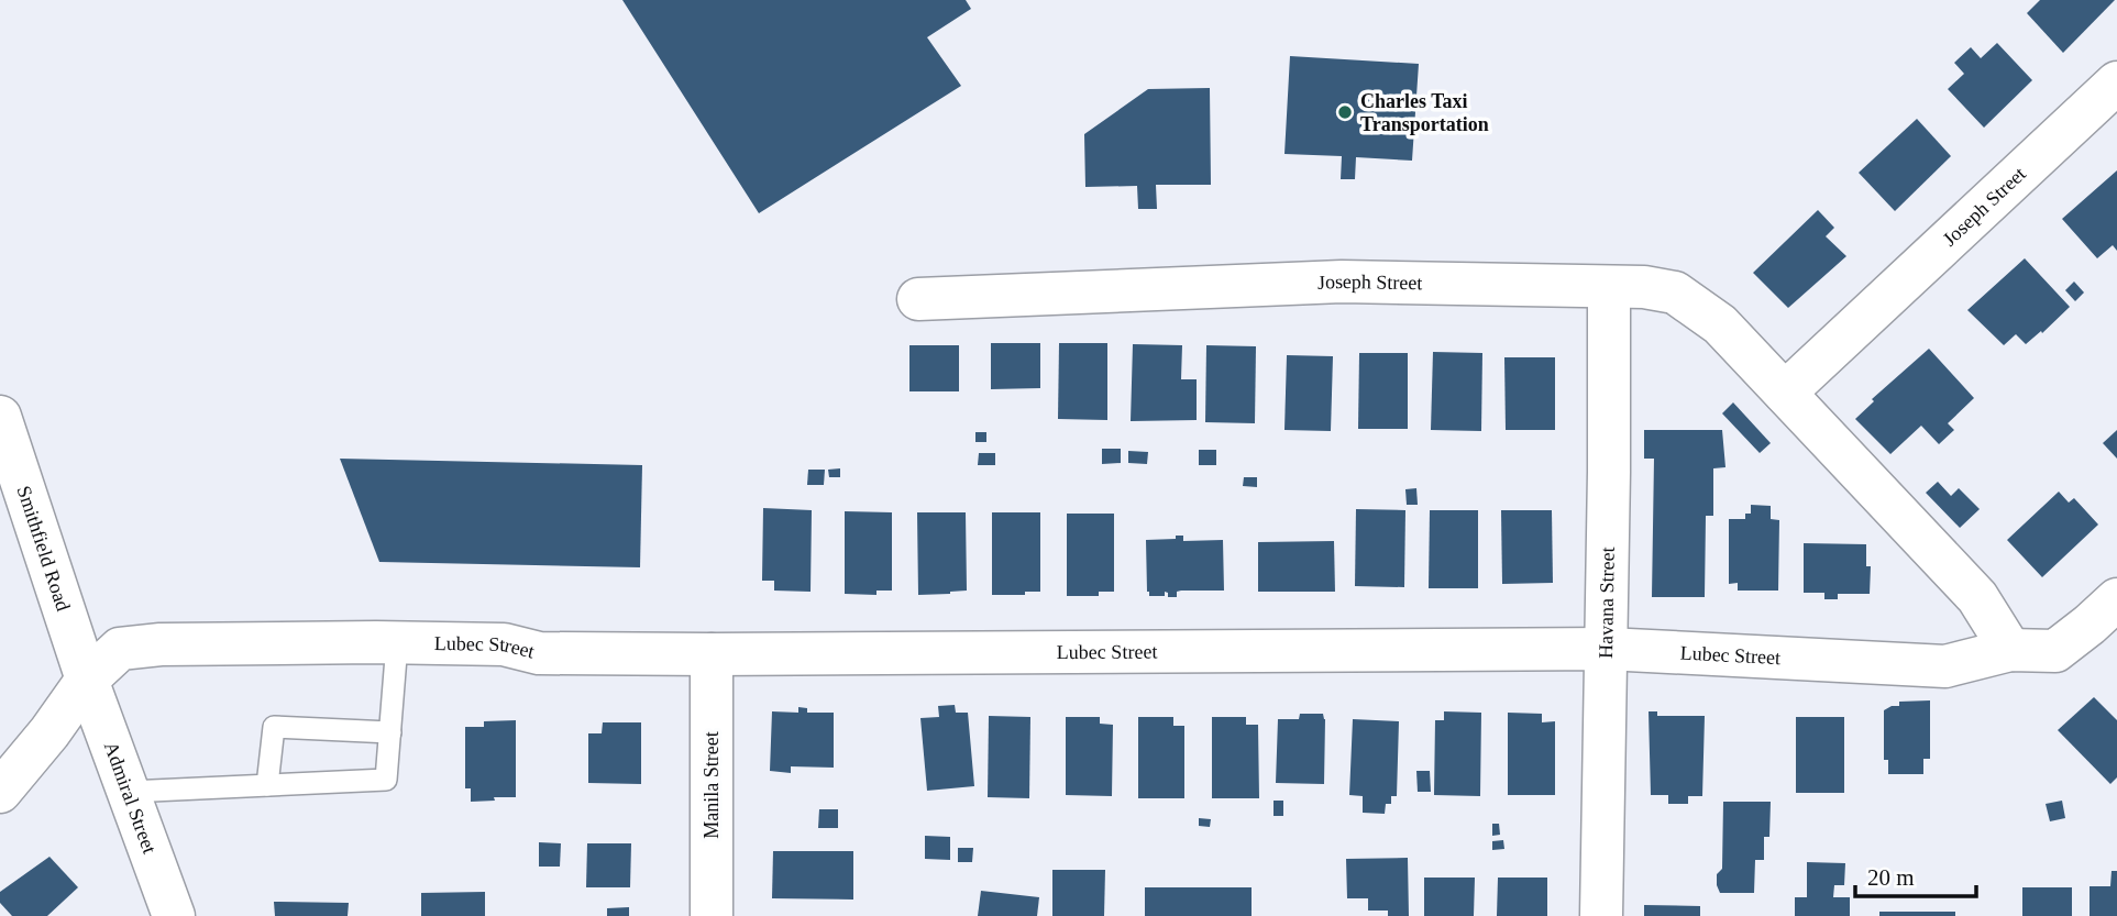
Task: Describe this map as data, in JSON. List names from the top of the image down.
{
  "streets": {
    "street": [
      "Joseph Street",
      "Smithfield Road",
      "Havana Street",
      "Lubec Street",
      "Manila Street",
      "Admiral Street"
    ]
  },
  "crossings": [
    ["Joseph Street", "Havana Street"],
    ["Joseph Street", "Lubec Street"],
    ["Smithfield Road", "Lubec Street"],
    ["Smithfield Road", "Admiral Street"],
    ["Havana Street", "Lubec Street"],
    ["Lubec Street", "Manila Street"],
    ["Lubec Street", "Admiral Street"]
  ],
  "places": ["Charles Taxi Transportation"],
  "scale_bar": "20 m"
}
